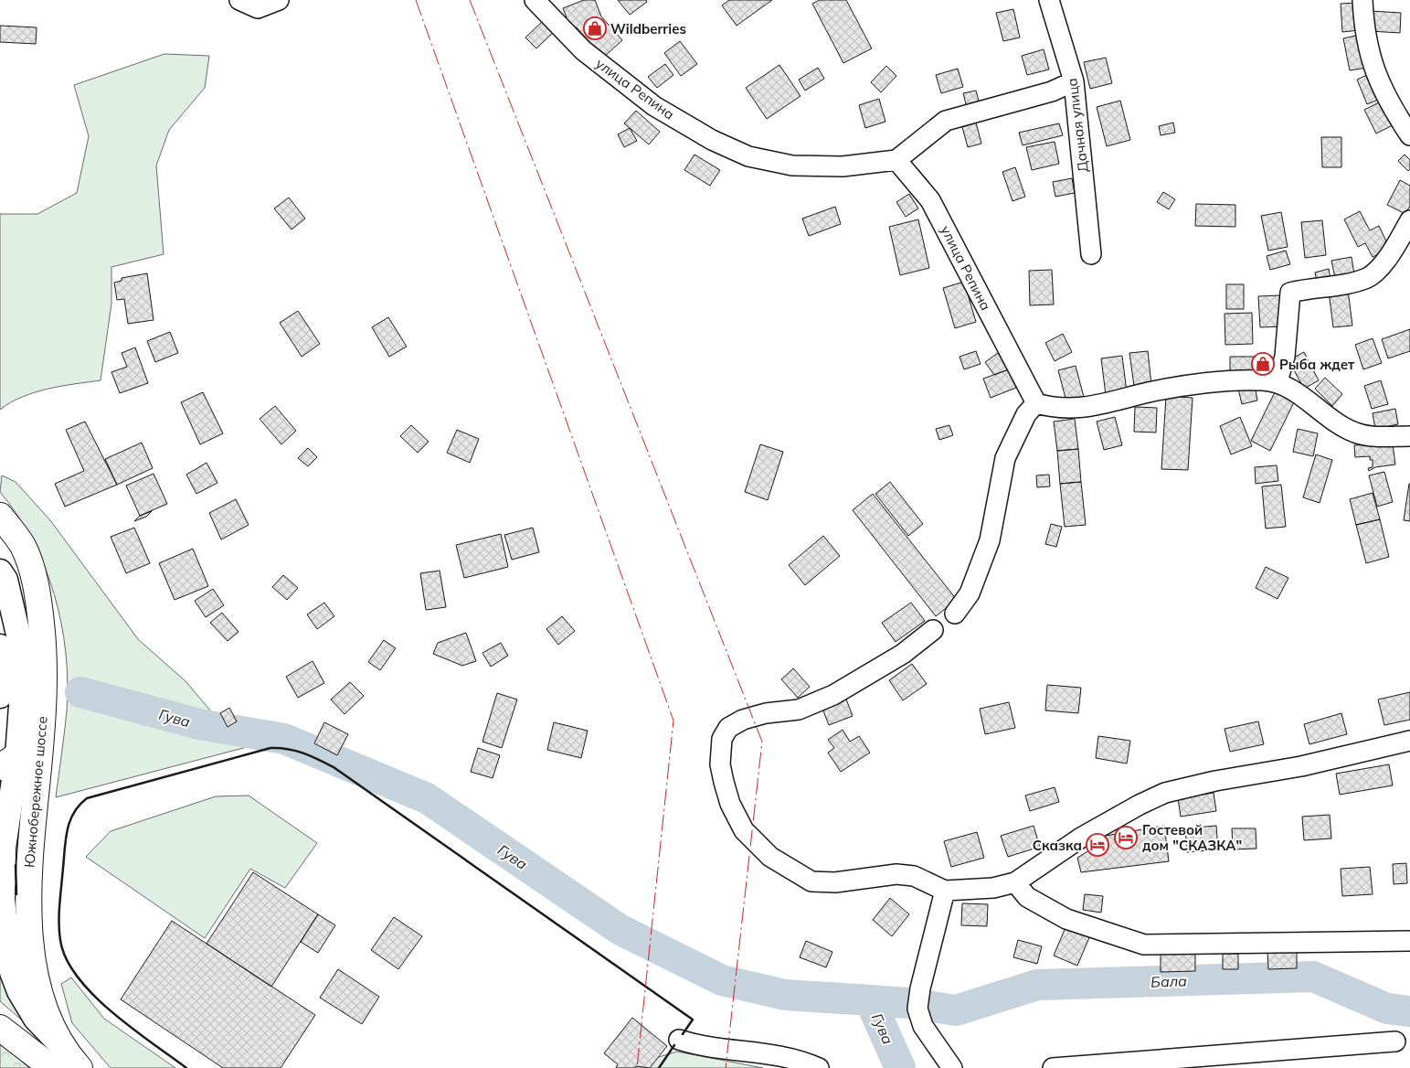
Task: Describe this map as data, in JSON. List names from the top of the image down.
{
  "streets": {
    "highway": ["Южнобережное шоссе"],
    "street": ["улица Репина", "Дачная улица"]
  },
  "water": ["Гува", "Бала"],
  "places": {
    "shop": ["Wildberries", "Рыба ждет"],
    "hotel": ["Гостевой дом \"СКАЗКА\"", "Сказка"]
  }
}
